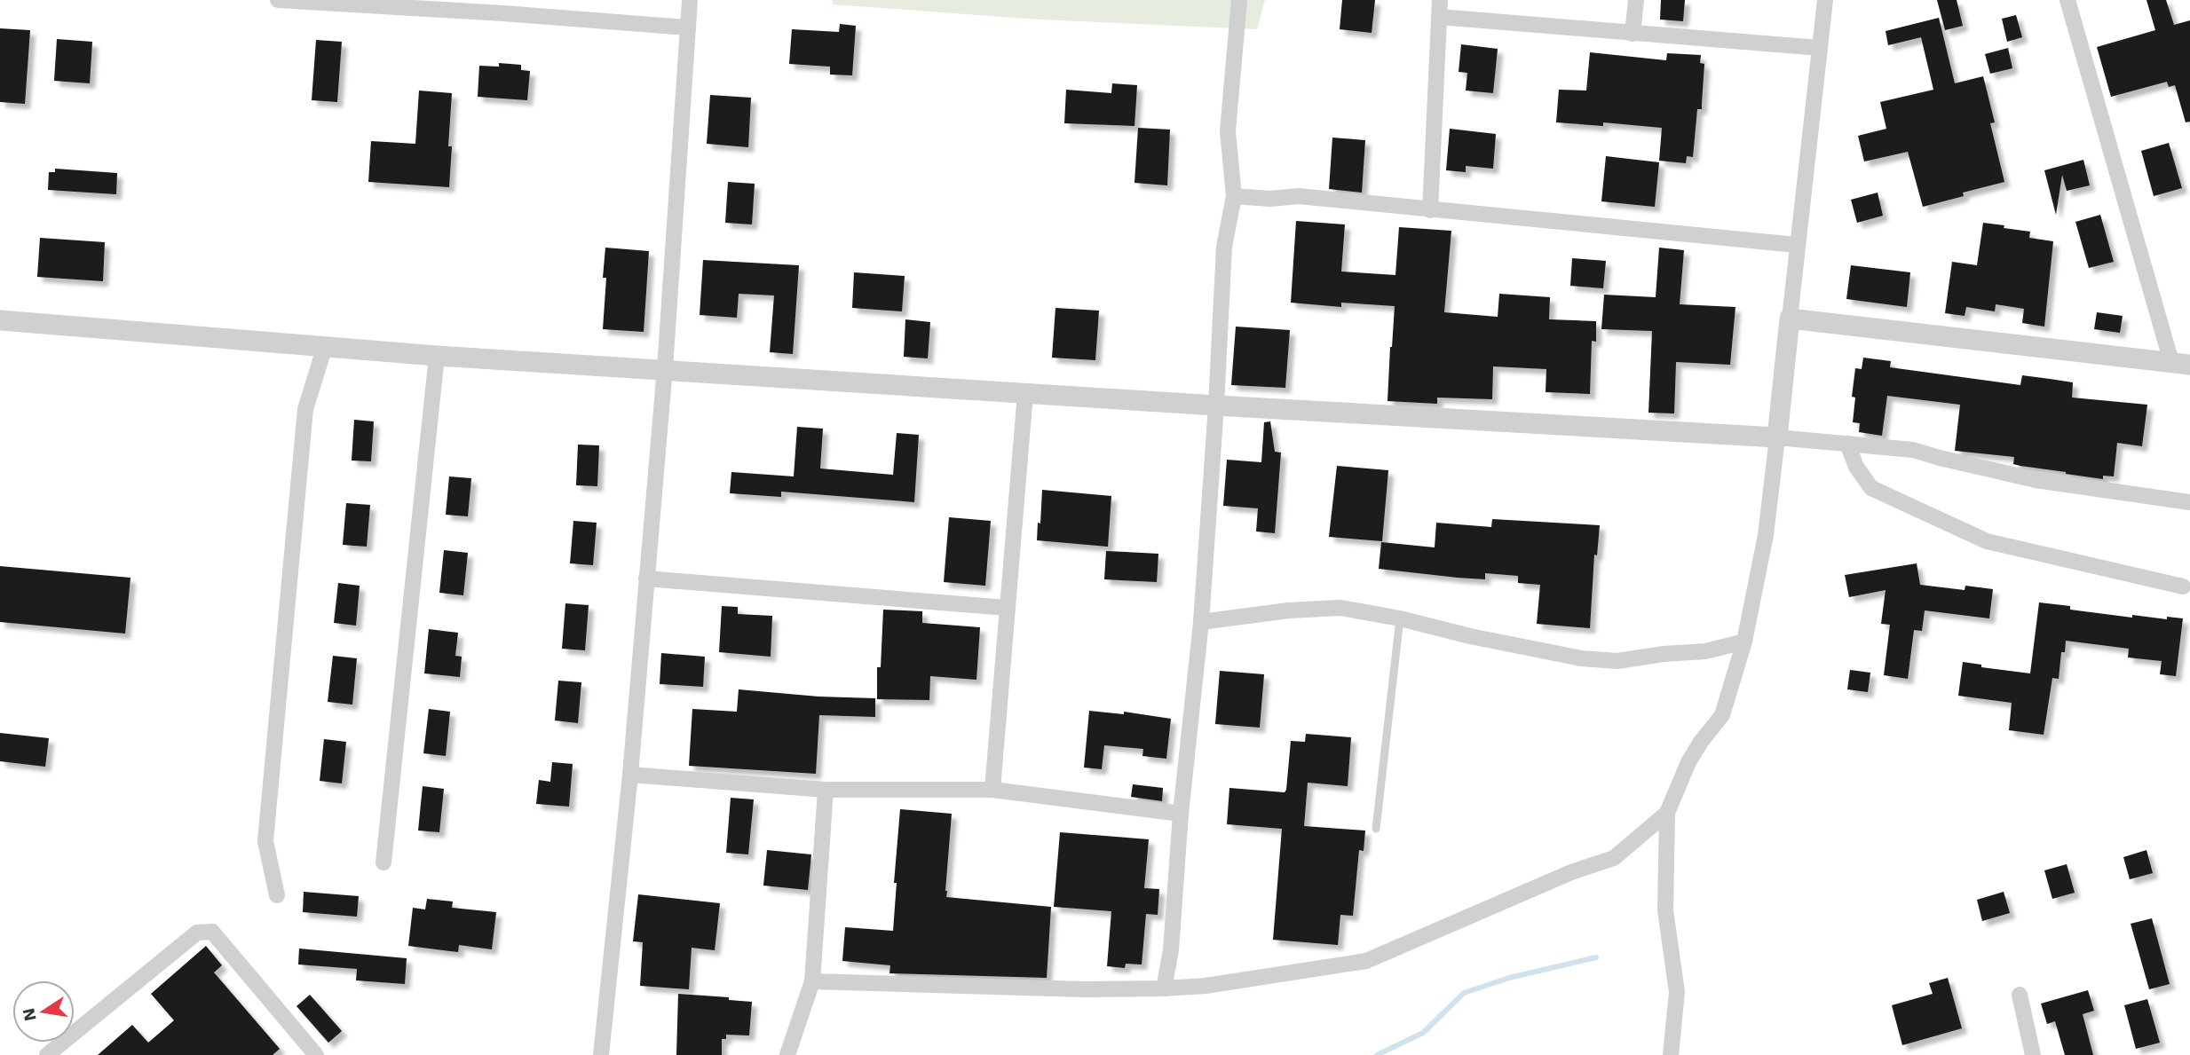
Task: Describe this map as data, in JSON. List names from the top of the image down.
{
  "north": "left"
}
